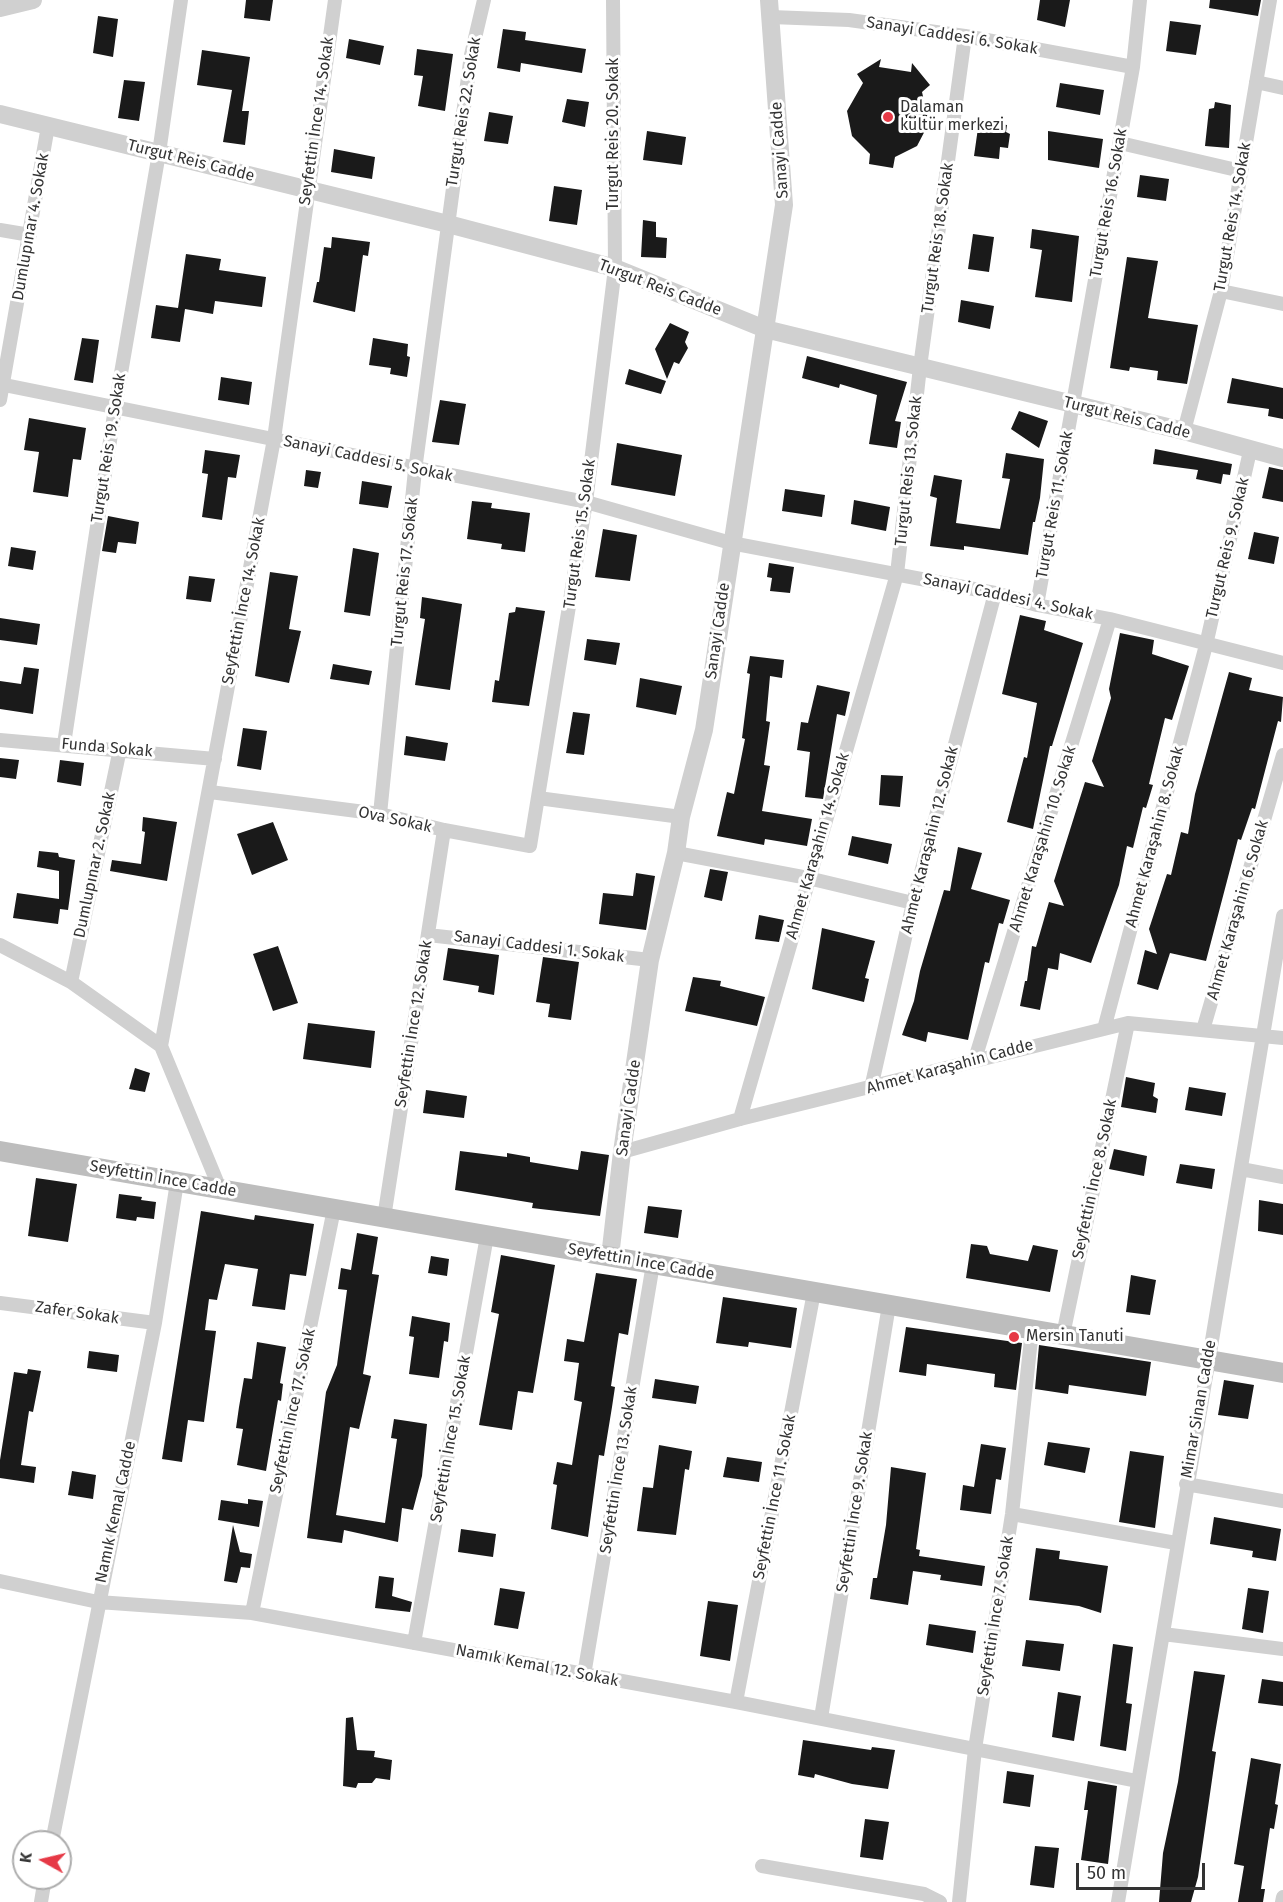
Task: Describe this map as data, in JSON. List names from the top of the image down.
{
  "streets": {
    "main road": ["Seyfettin İnce Cadde"],
    "street": [
      "Sanayi Caddesi 6. Sokak",
      "Turgut Reis 22. Sokak",
      "Seyfettin İnce 14. Sokak",
      "Turgut Reis 20. Sokak",
      "Sanayi Cadde",
      "Turgut Reis Cadde",
      "Turgut Reis 16. Sokak",
      "Turgut Reis 14. Sokak",
      "Dumlupınar 4. Sokak",
      "Turgut Reis 18. Sokak",
      "Turgut Reis 19. Sokak",
      "Sanayi Caddesi 5. Sokak",
      "Turgut Reis 13. Sokak",
      "Turgut Reis 11. Sokak",
      "Turgut Reis 15. Sokak",
      "Turgut Reis 9. Sokak",
      "Turgut Reis 17. Sokak",
      "Sanayi Caddesi 4. Sokak",
      "Funda Sokak",
      "Ova Sokak",
      "Ahmet Karaşahin 8. Sokak",
      "Ahmet Karaşahin 10. Sokak",
      "Ahmet Karaşahin 12. Sokak",
      "Ahmet Karaşahin 14. Sokak",
      "Dumlupınar 2. Sokak",
      "Ahmet Karaşahin 6. Sokak",
      "Sanayi Caddesi 1. Sokak",
      "Seyfettin İnce 12. Sokak",
      "Ahmet Karaşahin Cadde",
      "Seyfettin İnce 8. Sokak",
      "Zafer Sokak",
      "Mimar Sinan Cadde",
      "Seyfettin İnce 17. Sokak",
      "Seyfettin İnce 15. Sokak",
      "Seyfettin İnce 13. Sokak",
      "Seyfettin İnce 11. Sokak",
      "Namık Kemal Cadde",
      "Seyfettin İnce 9. Sokak",
      "Seyfettin İnce 7. Sokak",
      "Namık Kemal 12. Sokak"
    ]
  },
  "crossings": [
    ["Sanayi Caddesi 6. Sokak", "Sanayi Cadde"],
    ["Sanayi Caddesi 6. Sokak", "Turgut Reis 16. Sokak"],
    ["Sanayi Caddesi 6. Sokak", "Turgut Reis 18. Sokak"],
    ["Turgut Reis 22. Sokak", "Turgut Reis Cadde"],
    ["Turgut Reis 22. Sokak", "Turgut Reis 17. Sokak"],
    ["Seyfettin İnce 14. Sokak", "Turgut Reis Cadde"],
    ["Seyfettin İnce 14. Sokak", "Sanayi Caddesi 5. Sokak"],
    ["Seyfettin İnce 14. Sokak", "Funda Sokak"],
    ["Seyfettin İnce 14. Sokak", "Ova Sokak"],
    ["Turgut Reis 20. Sokak", "Turgut Reis Cadde"],
    ["Turgut Reis 20. Sokak", "Turgut Reis 15. Sokak"],
    ["Sanayi Cadde", "Turgut Reis Cadde"],
    ["Sanayi Cadde", "Sanayi Caddesi 5. Sokak"],
    ["Sanayi Cadde", "Sanayi Caddesi 4. Sokak"],
    ["Sanayi Cadde", "Sanayi Caddesi 1. Sokak"],
    ["Sanayi Cadde", "Ahmet Karaşahin Cadde"],
    ["Sanayi Cadde", "Seyfettin İnce Cadde"],
    ["Turgut Reis Cadde", "Turgut Reis 16. Sokak"],
    ["Turgut Reis Cadde", "Turgut Reis 14. Sokak"],
    ["Turgut Reis Cadde", "Dumlupınar 4. Sokak"],
    ["Turgut Reis Cadde", "Turgut Reis 18. Sokak"],
    ["Turgut Reis Cadde", "Turgut Reis 19. Sokak"],
    ["Turgut Reis Cadde", "Turgut Reis 13. Sokak"],
    ["Turgut Reis Cadde", "Turgut Reis 11. Sokak"],
    ["Turgut Reis Cadde", "Turgut Reis 15. Sokak"],
    ["Turgut Reis Cadde", "Turgut Reis 9. Sokak"],
    ["Turgut Reis Cadde", "Turgut Reis 17. Sokak"],
    ["Turgut Reis 16. Sokak", "Turgut Reis 11. Sokak"],
    ["Dumlupınar 4. Sokak", "Sanayi Caddesi 5. Sokak"],
    ["Turgut Reis 18. Sokak", "Turgut Reis 13. Sokak"],
    ["Turgut Reis 19. Sokak", "Sanayi Caddesi 5. Sokak"],
    ["Turgut Reis 19. Sokak", "Funda Sokak"],
    ["Sanayi Caddesi 5. Sokak", "Turgut Reis 15. Sokak"],
    ["Sanayi Caddesi 5. Sokak", "Turgut Reis 17. Sokak"],
    ["Sanayi Caddesi 5. Sokak", "Sanayi Caddesi 4. Sokak"],
    ["Turgut Reis 13. Sokak", "Sanayi Caddesi 4. Sokak"],
    ["Turgut Reis 13. Sokak", "Ahmet Karaşahin 14. Sokak"],
    ["Turgut Reis 11. Sokak", "Sanayi Caddesi 4. Sokak"],
    ["Turgut Reis 15. Sokak", "Ova Sokak"],
    ["Turgut Reis 9. Sokak", "Sanayi Caddesi 4. Sokak"],
    ["Turgut Reis 9. Sokak", "Ahmet Karaşahin 8. Sokak"],
    ["Turgut Reis 17. Sokak", "Ova Sokak"],
    ["Sanayi Caddesi 4. Sokak", "Ahmet Karaşahin 8. Sokak"],
    ["Sanayi Caddesi 4. Sokak", "Ahmet Karaşahin 10. Sokak"],
    ["Sanayi Caddesi 4. Sokak", "Ahmet Karaşahin 12. Sokak"],
    ["Sanayi Caddesi 4. Sokak", "Ahmet Karaşahin 14. Sokak"],
    ["Funda Sokak", "Dumlupınar 2. Sokak"],
    ["Ova Sokak", "Seyfettin İnce 12. Sokak"],
    ["Ahmet Karaşahin 8. Sokak", "Ahmet Karaşahin Cadde"],
    ["Ahmet Karaşahin 10. Sokak", "Ahmet Karaşahin Cadde"],
    ["Ahmet Karaşahin 12. Sokak", "Ahmet Karaşahin Cadde"],
    ["Ahmet Karaşahin 14. Sokak", "Ahmet Karaşahin Cadde"],
    ["Ahmet Karaşahin 6. Sokak", "Ahmet Karaşahin Cadde"],
    ["Sanayi Caddesi 1. Sokak", "Seyfettin İnce 12. Sokak"],
    ["Seyfettin İnce 12. Sokak", "Seyfettin İnce Cadde"],
    ["Ahmet Karaşahin Cadde", "Seyfettin İnce 8. Sokak"],
    ["Ahmet Karaşahin Cadde", "Mimar Sinan Cadde"],
    ["Seyfettin İnce Cadde", "Seyfettin İnce 8. Sokak"],
    ["Seyfettin İnce Cadde", "Mimar Sinan Cadde"],
    ["Seyfettin İnce Cadde", "Seyfettin İnce 17. Sokak"],
    ["Seyfettin İnce Cadde", "Seyfettin İnce 15. Sokak"],
    ["Seyfettin İnce Cadde", "Seyfettin İnce 13. Sokak"],
    ["Seyfettin İnce Cadde", "Seyfettin İnce 11. Sokak"],
    ["Seyfettin İnce Cadde", "Namık Kemal Cadde"],
    ["Seyfettin İnce Cadde", "Seyfettin İnce 9. Sokak"],
    ["Seyfettin İnce Cadde", "Seyfettin İnce 7. Sokak"],
    ["Zafer Sokak", "Namık Kemal Cadde"],
    ["Mimar Sinan Cadde", "Namık Kemal 12. Sokak"],
    ["Seyfettin İnce 17. Sokak", "Namık Kemal 12. Sokak"],
    ["Seyfettin İnce 15. Sokak", "Namık Kemal 12. Sokak"],
    ["Seyfettin İnce 13. Sokak", "Namık Kemal 12. Sokak"],
    ["Seyfettin İnce 11. Sokak", "Namık Kemal 12. Sokak"],
    ["Namık Kemal Cadde", "Namık Kemal 12. Sokak"],
    ["Seyfettin İnce 9. Sokak", "Namık Kemal 12. Sokak"],
    ["Seyfettin İnce 7. Sokak", "Namık Kemal 12. Sokak"]
  ],
  "places": ["Dalaman kültür merkezi", "Mersin Tanuti"],
  "scale_bar": "50 m",
  "north": "left"
}
